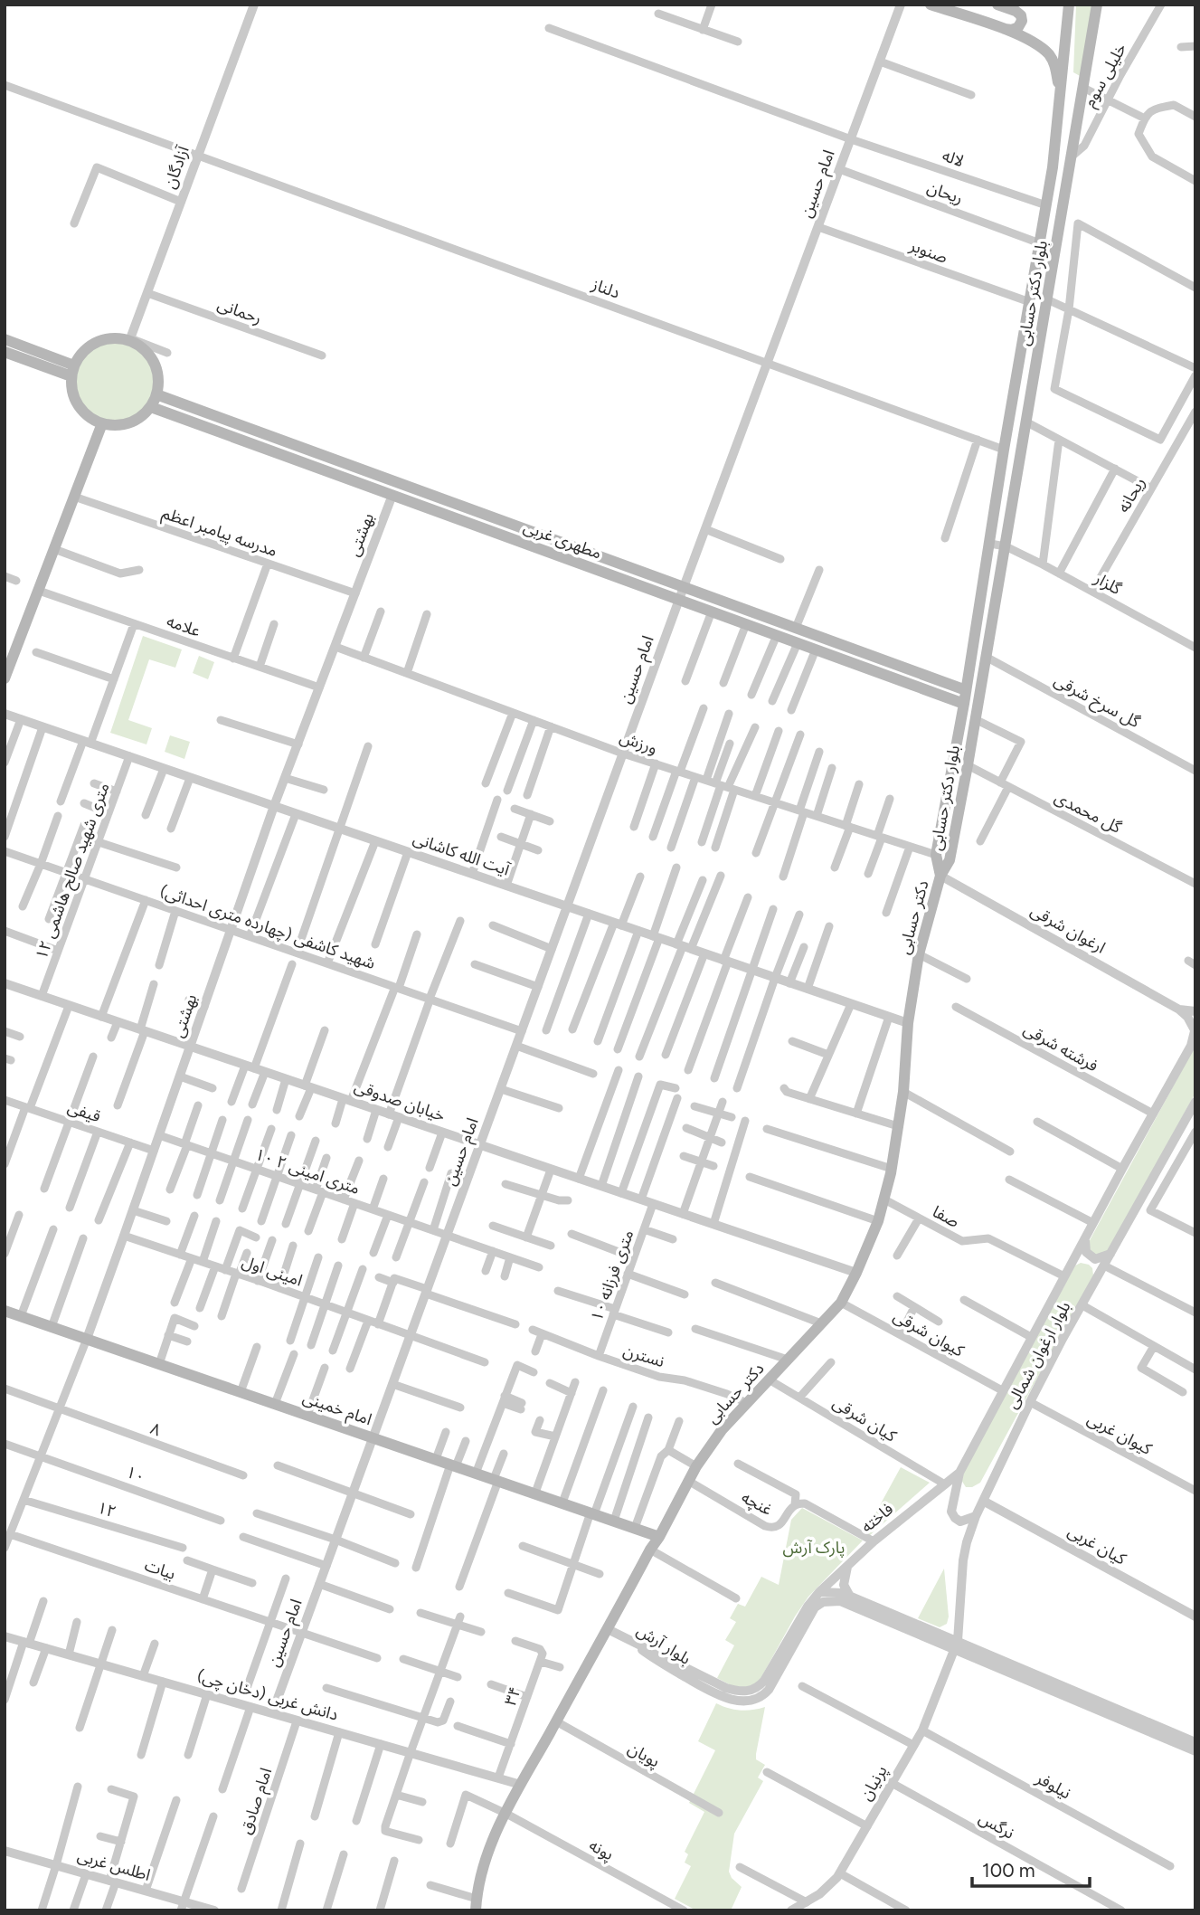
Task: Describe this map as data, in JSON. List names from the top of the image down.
{
  "streets": {
    "main road": [
      "بلوار دکتر حسابی",
      "مطهری غربی",
      "دکتر حسابی",
      "امام خمینی"
    ],
    "street": [
      "خلیلی سوم",
      "لاله",
      "آزادگان",
      "امام حسین",
      "ریحان",
      "صنوبر",
      "دلناز",
      "رحمانی",
      "ریحانه",
      "مدرسه پیامبر اعظم",
      "بهشتی",
      "گلزار",
      "علامه",
      "گل سرخ شرقی",
      "ورزش",
      "گل محمدی",
      "آیت الله کاشانی",
      "۱۲ متری شهید صالح هاشمی",
      "شهید کاشفی (چهارده متری احداثی)",
      "ارغوان شرقی",
      "فرشته شرقی",
      "خیابان صدوقی",
      "قیفی",
      "۱۰ متری امینی ۲",
      "صفا",
      "امینی اول",
      "۱۰ متری فرزانه",
      "کیوان شرقی",
      "بلوار ارغوان شمالی",
      "نسترن",
      "کیان شرقی",
      "۸",
      "کیوان غربی",
      "۱۰",
      "غنچه",
      "۱۲",
      "فاخته",
      "کیان غربی",
      "بیات",
      "بلوار آرش",
      "دانش غربی (دخان چی)",
      "۳۴",
      "پویان",
      "پرنیان",
      "نیلوفر",
      "امام صادق",
      "نرگس",
      "پونه",
      "اطلس غربی"
    ]
  },
  "crossings": [
    ["خلیلی سوم", "بلوار دکتر حسابی"],
    ["لاله", "امام حسین"],
    ["لاله", "بلوار دکتر حسابی"],
    ["آزادگان", "دلناز"],
    ["آزادگان", "رحمانی"],
    ["آزادگان", "مطهری غربی"],
    ["امام حسین", "ریحان"],
    ["امام حسین", "صنوبر"],
    ["امام حسین", "دلناز"],
    ["امام حسین", "مطهری غربی"],
    ["امام حسین", "ورزش"],
    ["امام حسین", "آیت الله کاشانی"],
    ["امام حسین", "شهید کاشفی (چهارده متری احداثی)"],
    ["امام حسین", "خیابان صدوقی"],
    ["امام حسین", "۱۰ متری امینی ۲"],
    ["امام حسین", "امینی اول"],
    ["امام حسین", "امام خمینی"],
    ["امام حسین", "بیات"],
    ["امام حسین", "دانش غربی (دخان چی)"],
    ["ریحان", "بلوار دکتر حسابی"],
    ["صنوبر", "بلوار دکتر حسابی"],
    ["دلناز", "بلوار دکتر حسابی"],
    ["بلوار دکتر حسابی", "مطهری غربی"],
    ["بلوار دکتر حسابی", "گلزار"],
    ["بلوار دکتر حسابی", "گل سرخ شرقی"],
    ["بلوار دکتر حسابی", "ورزش"],
    ["بلوار دکتر حسابی", "گل محمدی"],
    ["بلوار دکتر حسابی", "دکتر حسابی"],
    ["بلوار دکتر حسابی", "ارغوان شرقی"],
    ["ریحانه", "گلزار"],
    ["مدرسه پیامبر اعظم", "بهشتی"],
    ["بهشتی", "مطهری غربی"],
    ["بهشتی", "علامه"],
    ["بهشتی", "ورزش"],
    ["بهشتی", "آیت الله کاشانی"],
    ["بهشتی", "شهید کاشفی (چهارده متری احداثی)"],
    ["بهشتی", "خیابان صدوقی"],
    ["بهشتی", "قیفی"],
    ["بهشتی", "۱۰ متری امینی ۲"],
    ["بهشتی", "امینی اول"],
    ["بهشتی", "امام خمینی"],
    ["بهشتی", "۸"],
    ["بهشتی", "۱۰"],
    ["بهشتی", "۱۲"],
    ["بهشتی", "بیات"],
    ["آیت الله کاشانی", "۱۲ متری شهید صالح هاشمی"],
    ["آیت الله کاشانی", "دکتر حسابی"],
    ["۱۲ متری شهید صالح هاشمی", "شهید کاشفی (چهارده متری احداثی)"],
    ["۱۲ متری شهید صالح هاشمی", "خیابان صدوقی"],
    ["دکتر حسابی", "ارغوان شرقی"],
    ["دکتر حسابی", "خیابان صدوقی"],
    ["دکتر حسابی", "صفا"],
    ["دکتر حسابی", "کیوان شرقی"],
    ["دکتر حسابی", "نسترن"],
    ["دکتر حسابی", "امام خمینی"],
    ["دکتر حسابی", "کیان شرقی"],
    ["دکتر حسابی", "غنچه"],
    ["دکتر حسابی", "دانش غربی (دخان چی)"],
    ["دکتر حسابی", "پویان"],
    ["دکتر حسابی", "پونه"],
    ["فرشته شرقی", "بلوار ارغوان شمالی"],
    ["خیابان صدوقی", "۱۰ متری فرزانه"],
    ["صفا", "بلوار ارغوان شمالی"],
    ["۱۰ متری فرزانه", "نسترن"],
    ["کیوان شرقی", "بلوار ارغوان شمالی"],
    ["بلوار ارغوان شمالی", "کیوان غربی"],
    ["بلوار ارغوان شمالی", "فاخته"],
    ["بلوار ارغوان شمالی", "کیان غربی"],
    ["بلوار ارغوان شمالی", "بلوار آرش"],
    ["بلوار ارغوان شمالی", "پرنیان"],
    ["کیان شرقی", "فاخته"],
    ["غنچه", "فاخته"],
    ["فاخته", "بلوار آرش"],
    ["بلوار آرش", "پرنیان"],
    ["دانش غربی (دخان چی)", "۳۴"],
    ["دانش غربی (دخان چی)", "امام صادق"],
    ["پرنیان", "نیلوفر"],
    ["پرنیان", "نرگس"]
  ],
  "parks": ["پارک آرش"],
  "scale_bar": "100 m"
}
